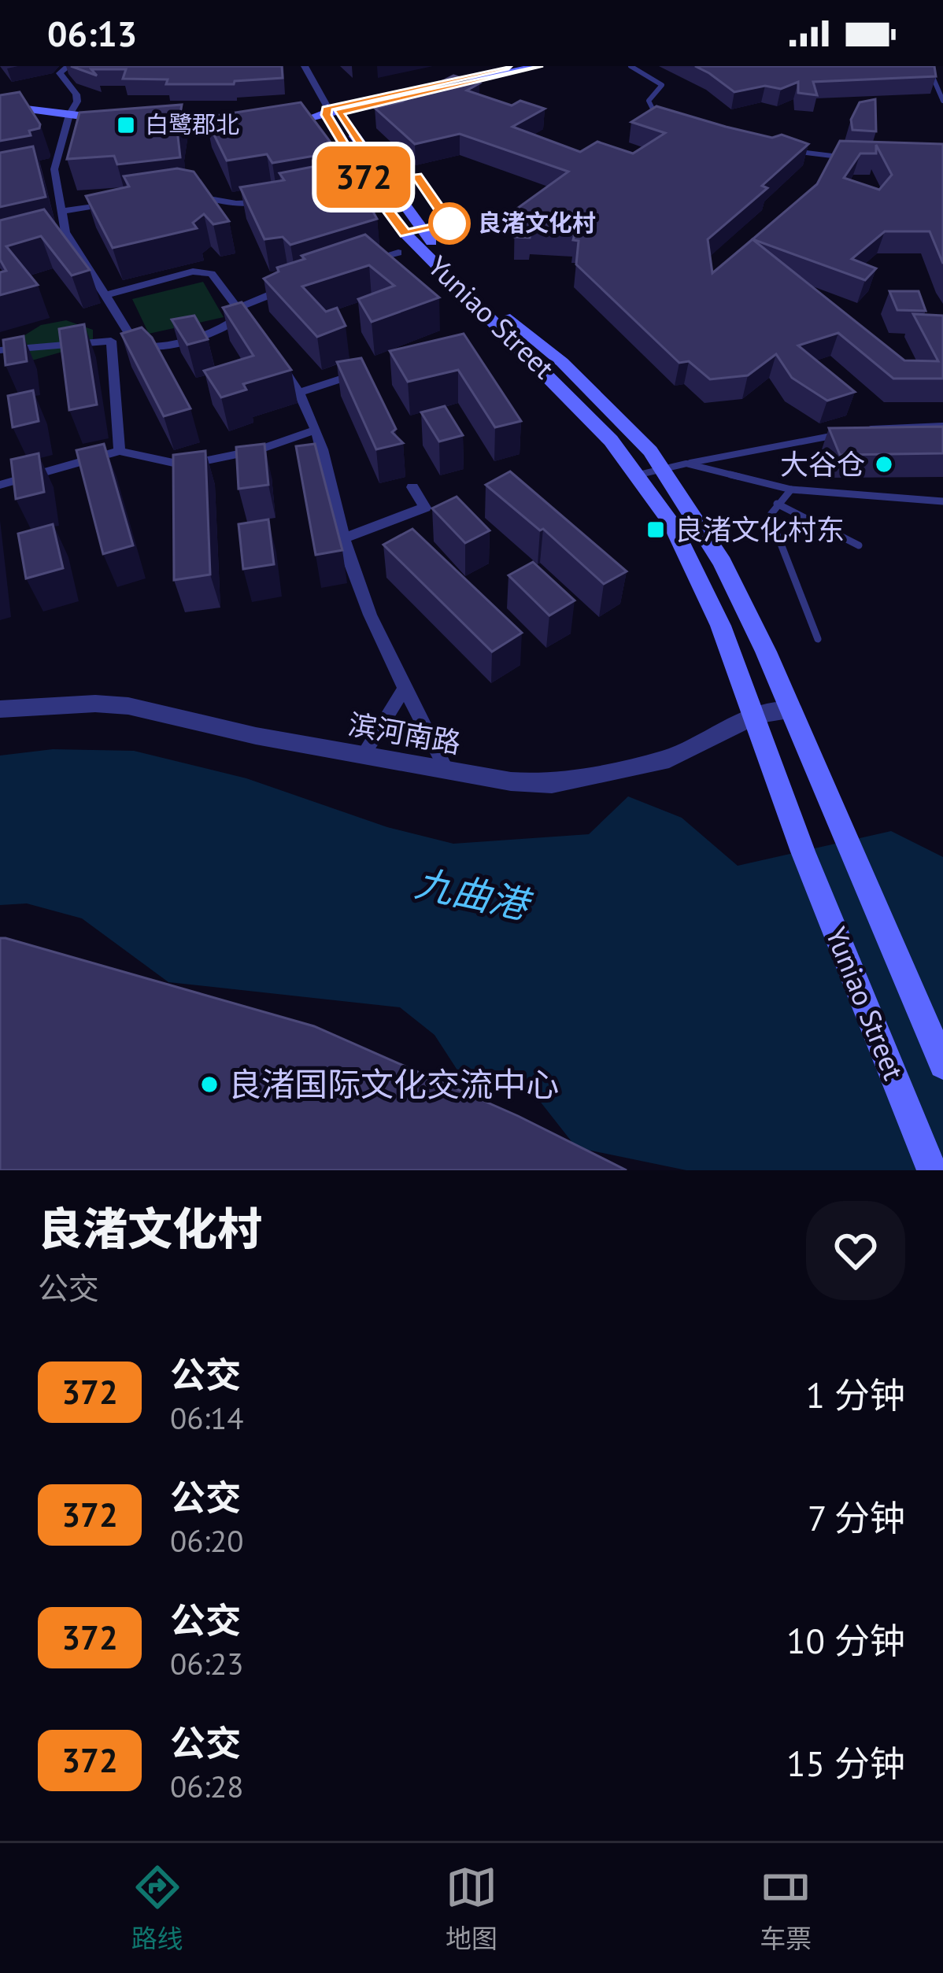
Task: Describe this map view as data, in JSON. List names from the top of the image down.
{
  "streets": {
    "main road": ["Yuniao Street"],
    "street": ["滨河南路"]
  },
  "crossings": [
    ["Yuniao Street", "滨河南路"]
  ],
  "water": ["九曲港"],
  "places": {
    "transit": ["白鹭郡北", "良渚文化村东"],
    "other": ["良渚文化村", "大谷仓", "良渚国际文化交流中心"]
  },
  "lines": ["bus line 372"],
  "page": {
    "status": "06:13",
    "on_map": "372",
    "heading": ["良渚文化村", "公交"],
    "list": [
      {
        "mark": "372",
        "name": "公交",
        "note": "06:14",
        "value": "1 分钟"
      },
      {
        "mark": "372",
        "name": "公交",
        "note": "06:20",
        "value": "7 分钟"
      },
      {
        "mark": "372",
        "name": "公交",
        "note": "06:23",
        "value": "10 分钟"
      },
      {
        "mark": "372",
        "name": "公交",
        "note": "06:28",
        "value": "15 分钟"
      }
    ],
    "tabs": ["路线", "地图", "车票"]
  }
}
